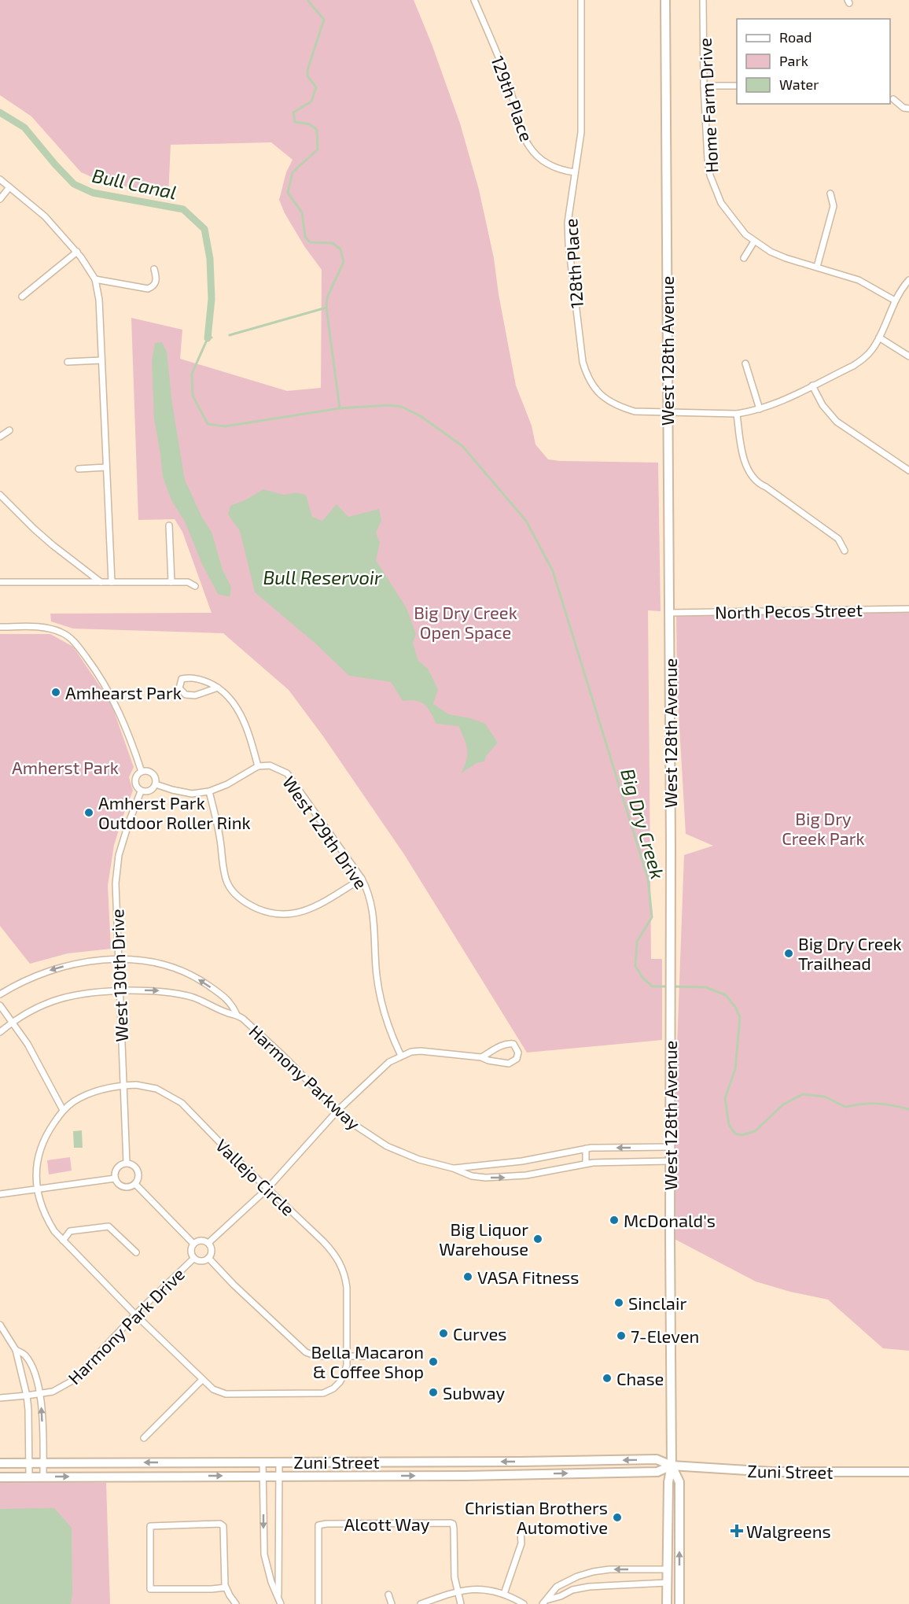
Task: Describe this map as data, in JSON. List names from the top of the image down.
{
  "streets": {
    "main road": ["West 128th Avenue", "Zuni Street"],
    "street": [
      "129th Place",
      "Home Farm Drive",
      "128th Place",
      "North Pecos Street",
      "West 129th Drive",
      "West 130th Drive",
      "Harmony Parkway",
      "Vallejo Circle",
      "Harmony Park Drive",
      "Alcott Way"
    ]
  },
  "crossings": [
    ["129th Place", "128th Place"],
    ["Home Farm Drive", "128th Place"],
    ["128th Place", "West 128th Avenue"],
    ["West 128th Avenue", "North Pecos Street"],
    ["West 128th Avenue", "Harmony Parkway"],
    ["West 128th Avenue", "Zuni Street"],
    ["West 130th Drive", "Harmony Parkway"],
    ["West 130th Drive", "Vallejo Circle"],
    ["Vallejo Circle", "Harmony Park Drive"]
  ],
  "water": ["Bull Canal", "Bull Reservoir", "Big Dry Creek"],
  "parks": ["Big Dry Creek Open Space", "Amherst Park", "Big Dry Creek Park"],
  "places": {
    "other": [
      "Amhearst Park",
      "Amherst Park Outdoor Roller Rink",
      "Big Dry Creek Trailhead",
      "McDonald's",
      "Big Liquor Warehouse",
      "VASA Fitness",
      "Sinclair",
      "Curves",
      "7-Eleven",
      "Bella Macaron & Coffee Shop",
      "Chase",
      "Subway",
      "Christian Brothers Automotive"
    ],
    "health": ["Walgreens"]
  },
  "legend": ["Road", "Park", "Water"]
}
